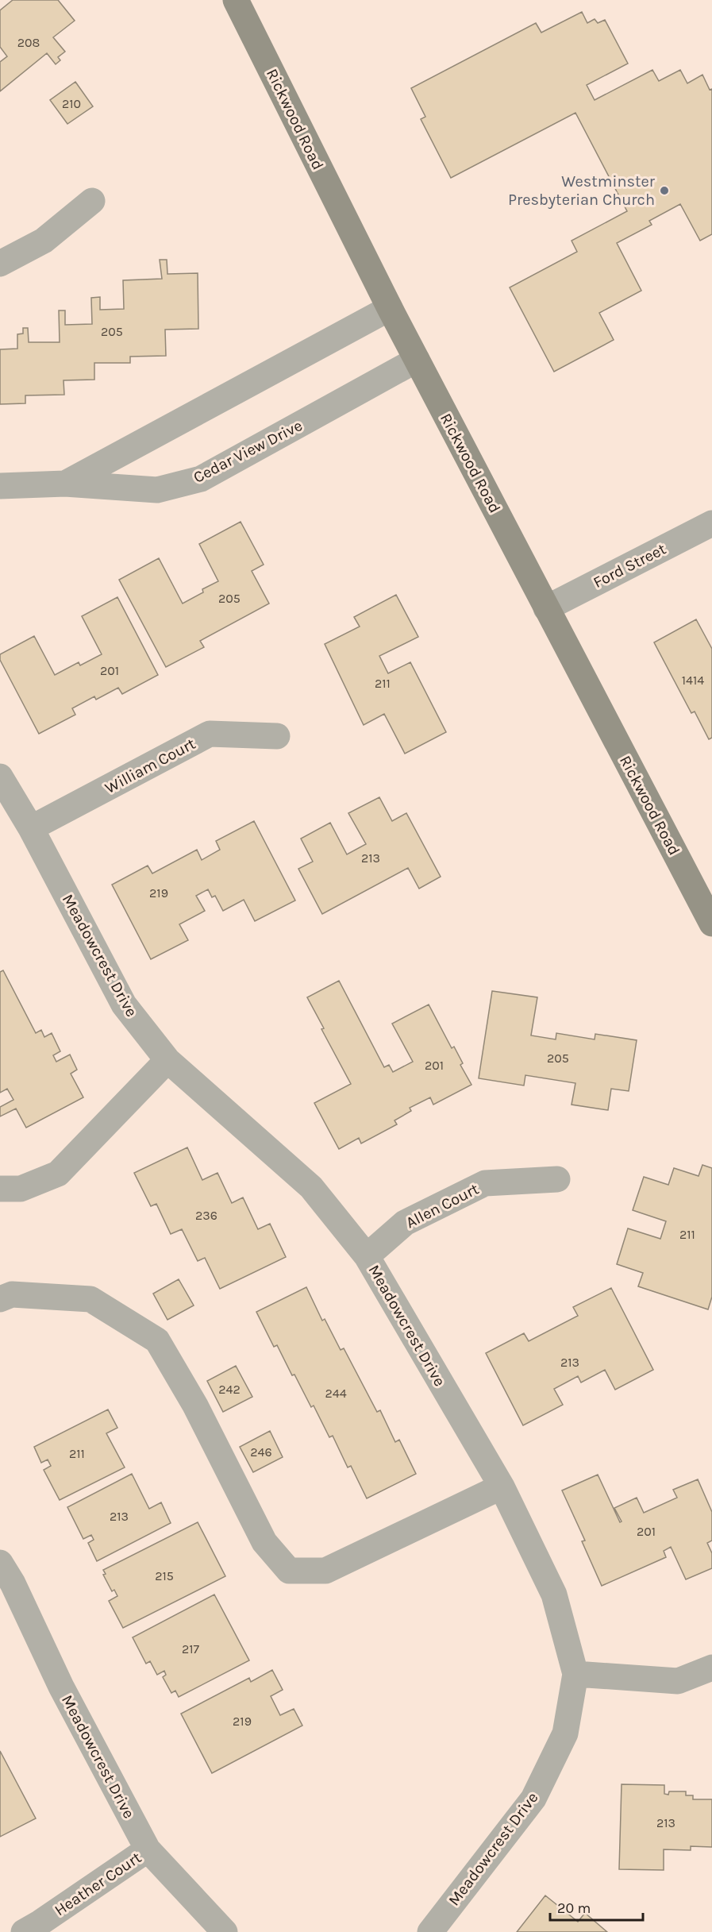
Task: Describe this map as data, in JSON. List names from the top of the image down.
{
  "streets": {
    "main road": ["Rickwood Road"],
    "street": [
      "Cedar View Drive",
      "Ford Street",
      "William Court",
      "Meadowcrest Drive",
      "Allen Court",
      "Heather Court"
    ]
  },
  "crossings": [
    ["Rickwood Road", "Cedar View Drive"],
    ["Rickwood Road", "Ford Street"],
    ["William Court", "Meadowcrest Drive"],
    ["Meadowcrest Drive", "Allen Court"],
    ["Meadowcrest Drive", "Heather Court"]
  ],
  "places": ["Westminster Presbyterian Church"],
  "house_numbers": [
    "208",
    "210",
    "205",
    "205",
    "201",
    "1414",
    "211",
    "213",
    "219",
    "205",
    "201",
    "236",
    "211",
    "213",
    "242",
    "244",
    "246",
    "211",
    "213",
    "201",
    "215",
    "217",
    "219",
    "213"
  ],
  "scale_bar": "20 m"
}
